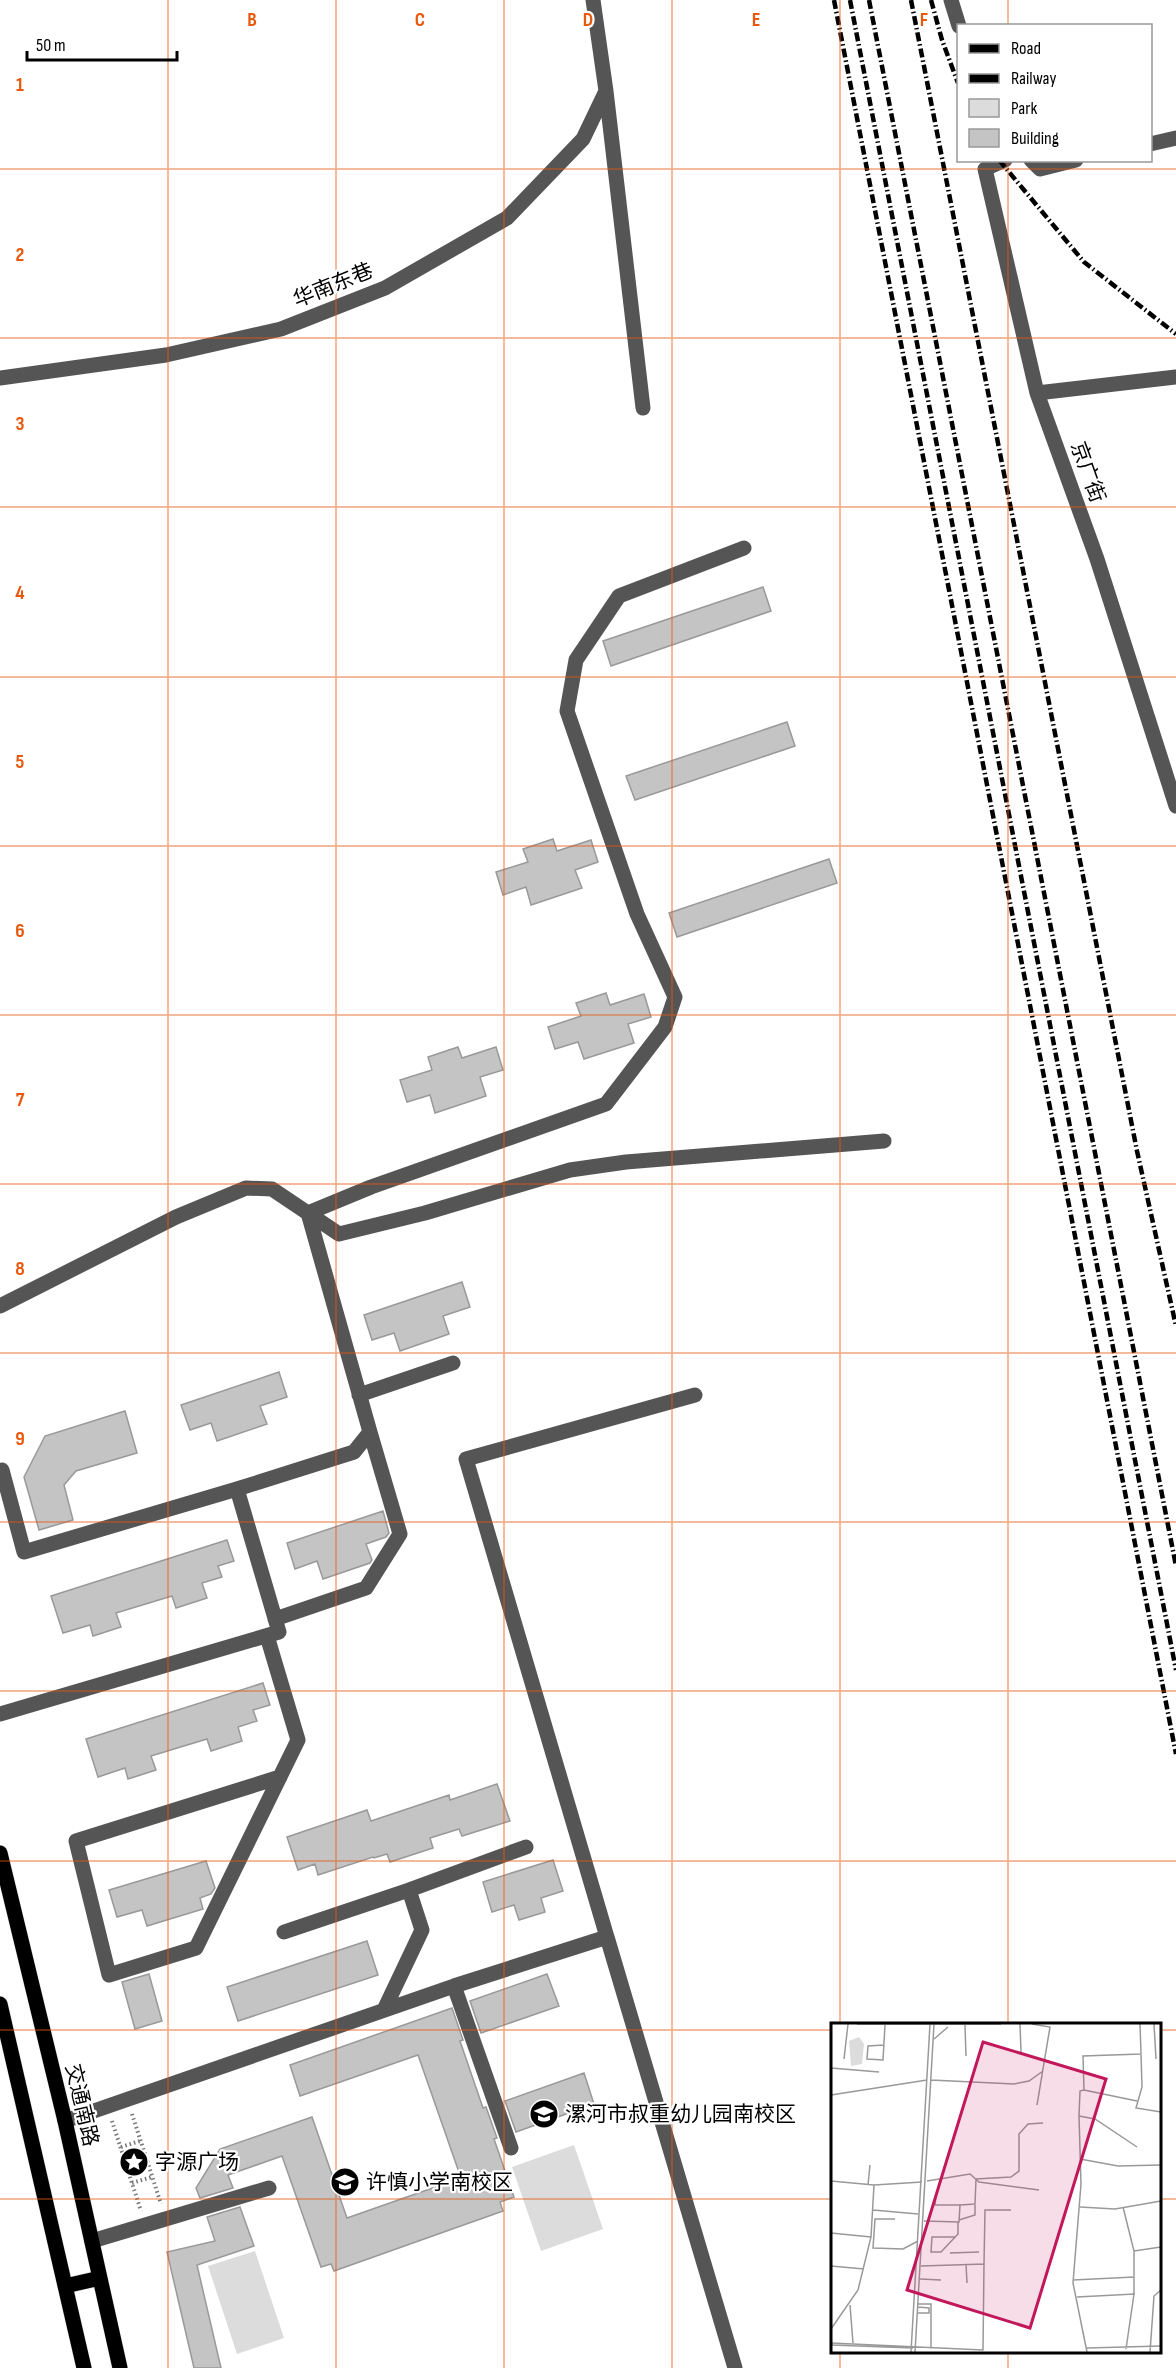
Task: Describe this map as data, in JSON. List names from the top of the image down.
{
  "streets": {
    "main road": ["交通南路"],
    "street": ["华南东巷", "京广街"]
  },
  "places": {
    "school or university": ["漯河市叔重幼儿园南校区", "许慎小学南校区"],
    "place": ["字源广场"]
  },
  "legend": [
    "Road",
    "Railway",
    "Park",
    "Building"
  ],
  "scale_bar": "50 m",
  "grid": {
    "columns": [
      "B",
      "C",
      "D",
      "E",
      "F"
    ],
    "rows": [
      "1",
      "2",
      "3",
      "4",
      "5",
      "6",
      "7",
      "8",
      "9"
    ]
  }
}
